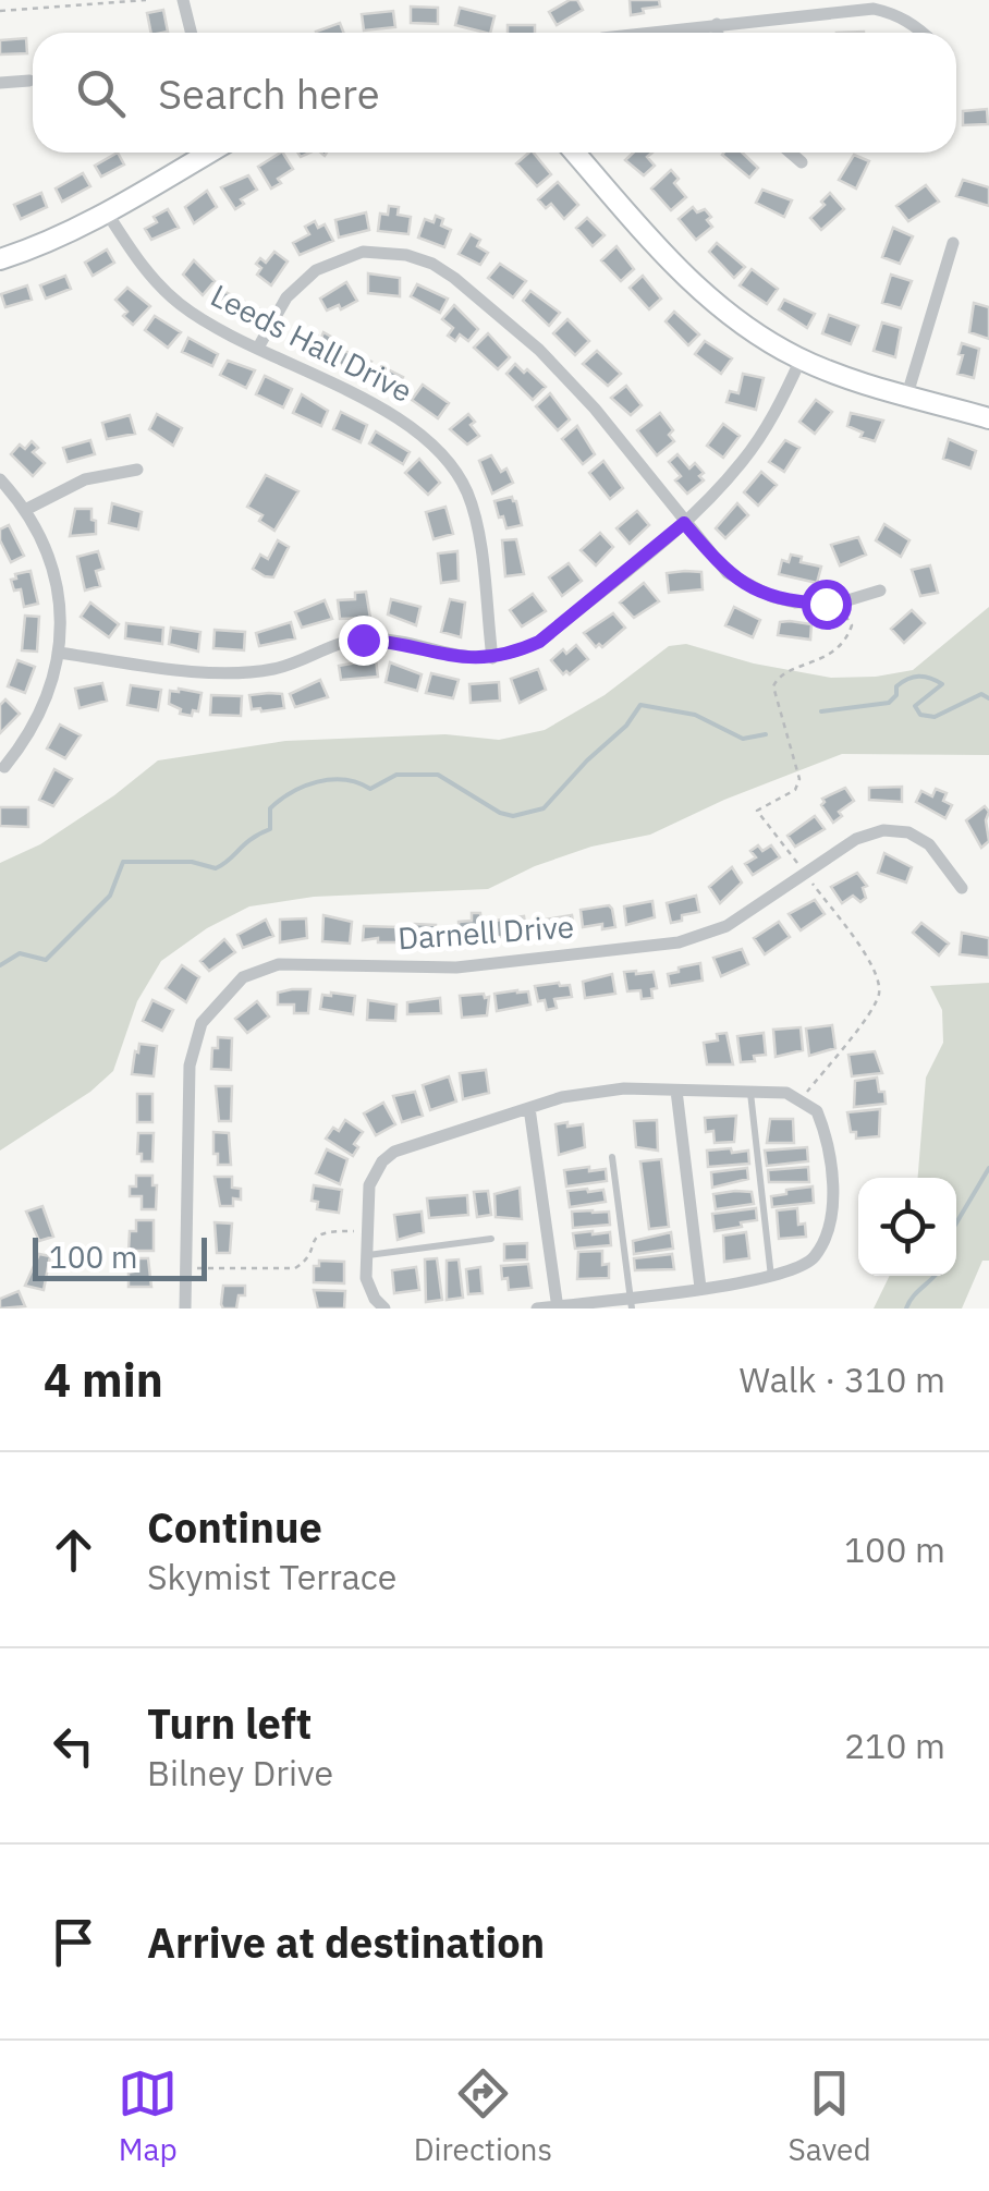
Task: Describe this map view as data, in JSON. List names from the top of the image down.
{
  "streets": {
    "street": ["Leeds Hall Drive", "Darnell Drive"]
  },
  "scale_bar": "100 m",
  "page": {
    "search": "Search here",
    "scale": "100 m",
    "heading": ["4 min", "Walk · 310 m"],
    "list": [
      ["Continue", "Skymist Terrace", "100 m"],
      ["Turn left", "Bilney Drive", "210 m"],
      "Arrive at destination"
    ],
    "nav": ["Map", "Directions", "Saved"]
  }
}
